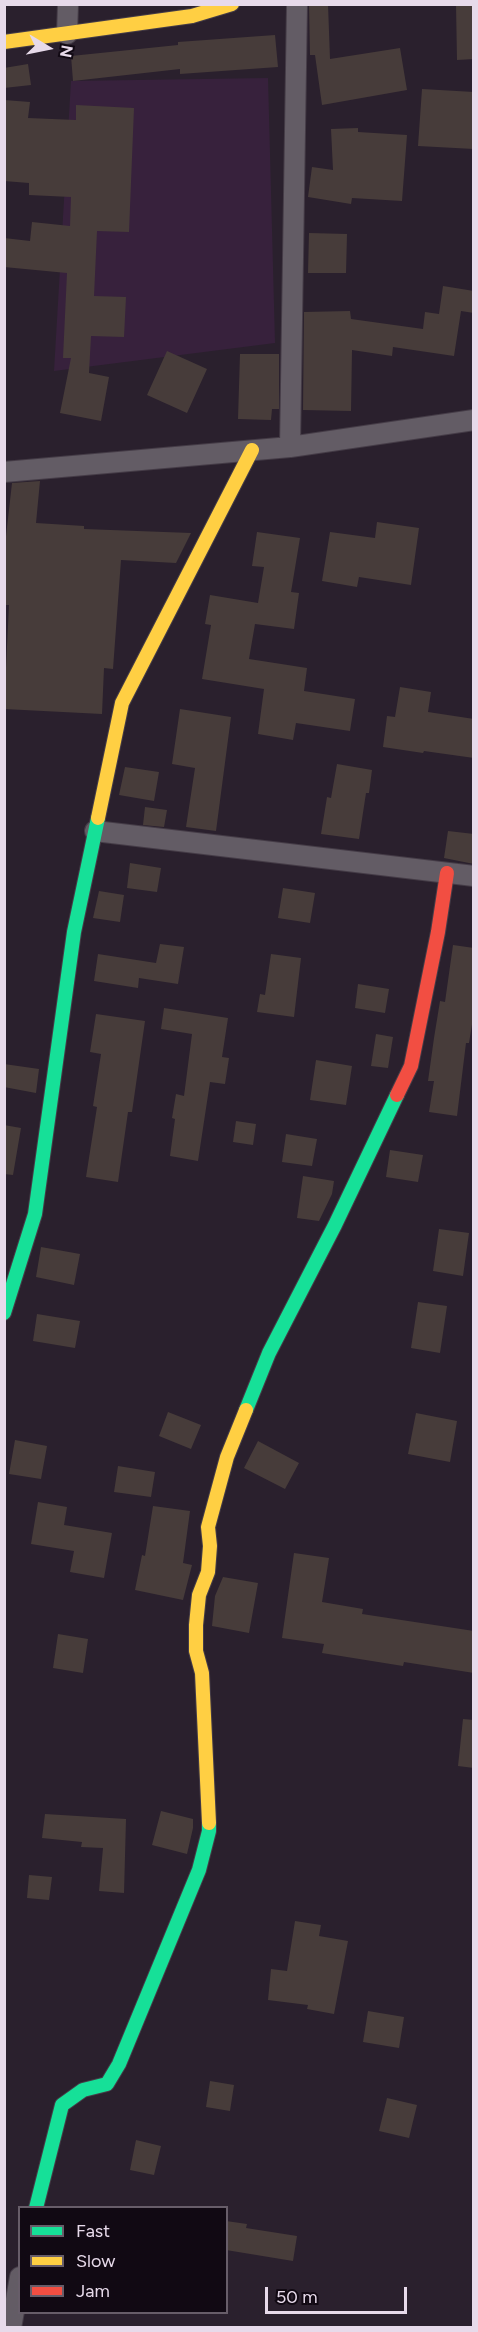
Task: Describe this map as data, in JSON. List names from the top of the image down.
{
  "legend": ["Fast", "Slow", "Jam"],
  "scale_bar": "50 m",
  "north": "right"
}
